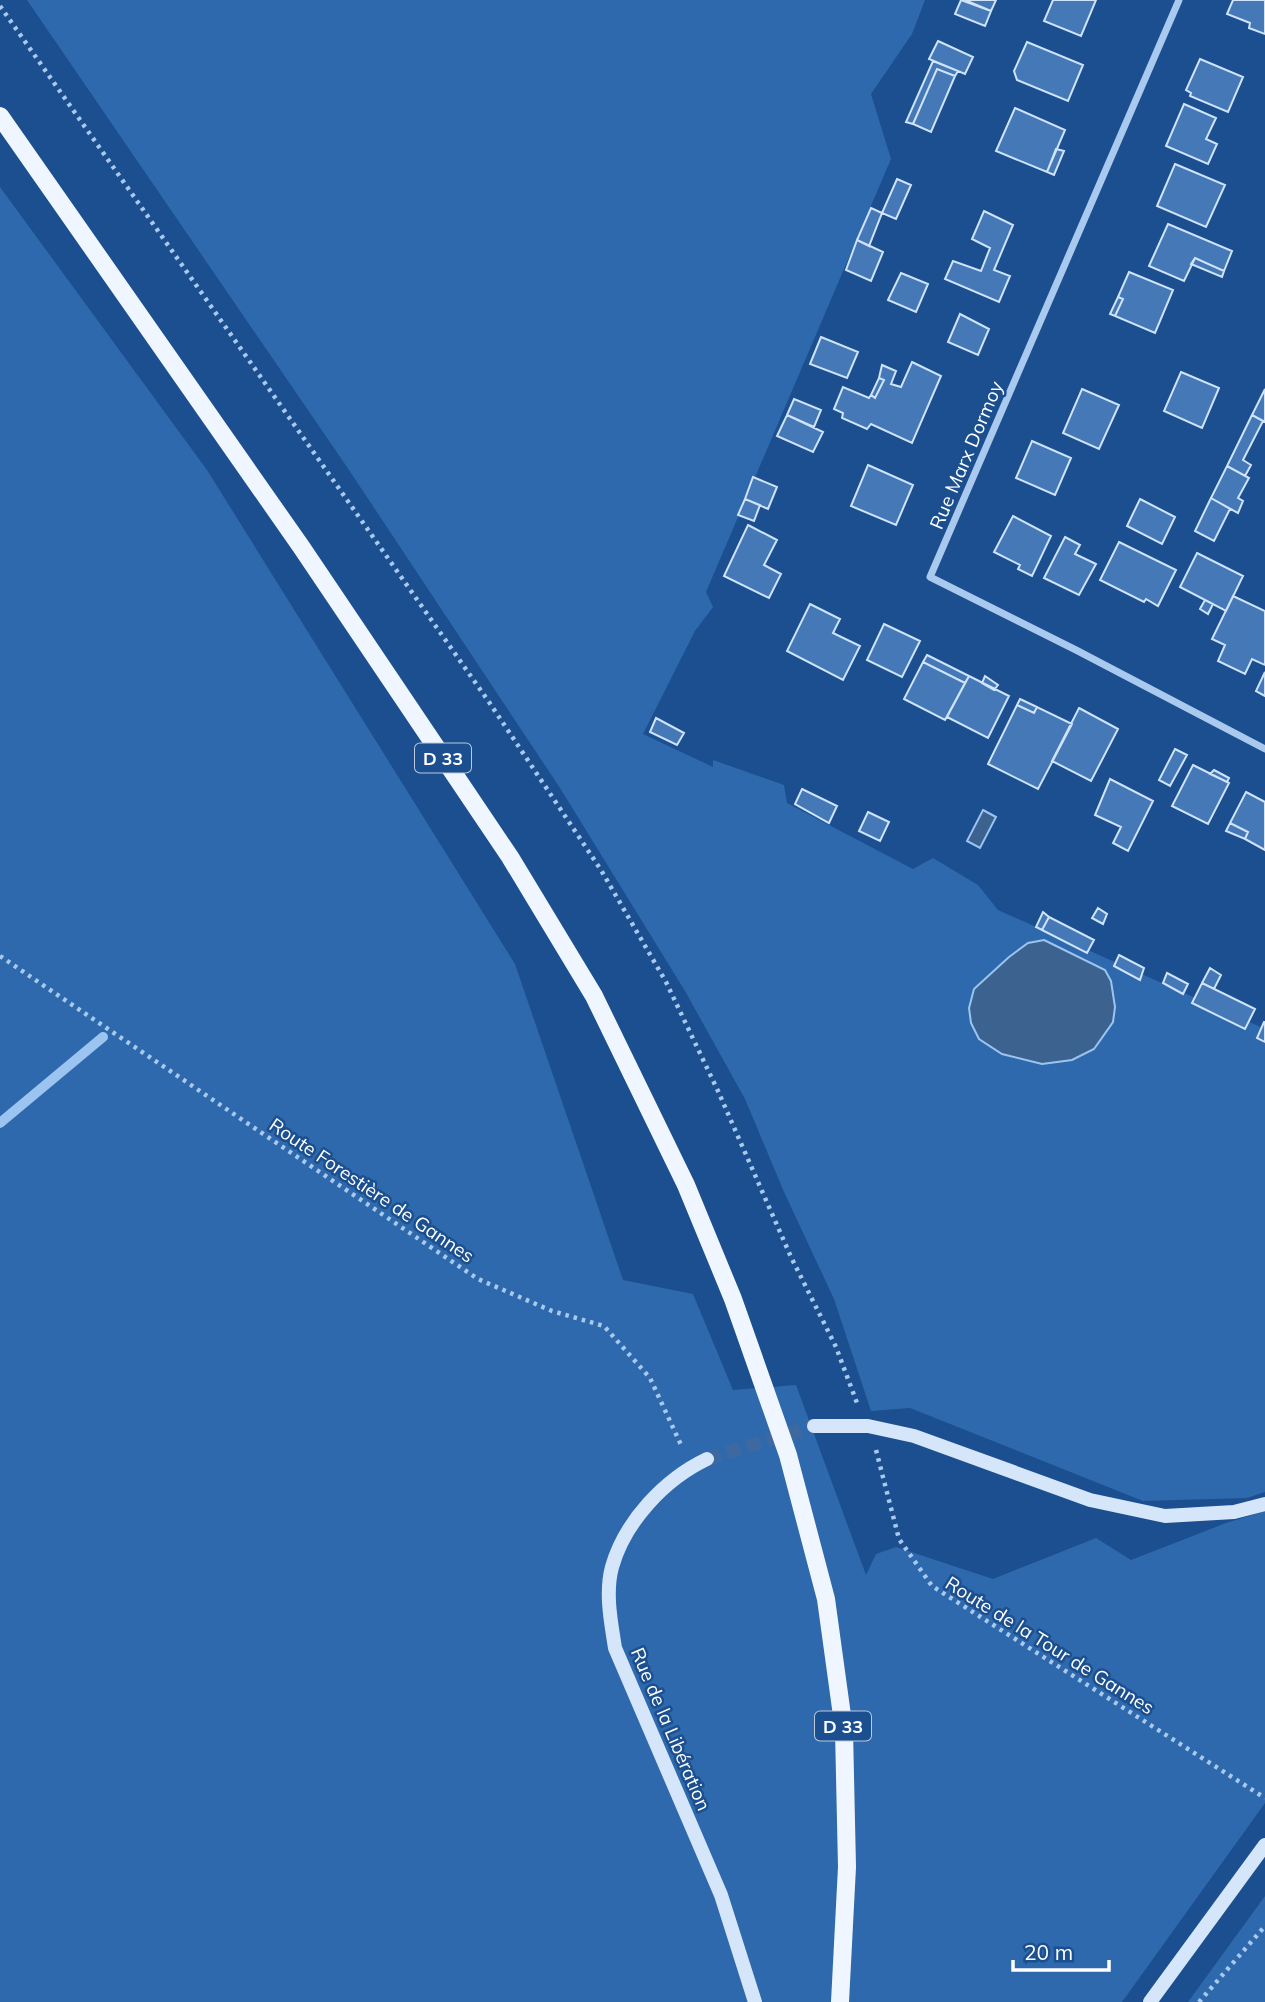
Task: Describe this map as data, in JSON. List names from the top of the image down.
{
  "streets": {
    "main road": ["D 33", "Rue de la Libération"],
    "street": ["Rue Marx Dormoy"],
    "path": ["Route Forestière de Gannes", "Route de la Tour de Gannes"]
  },
  "crossings": [
    ["Route Forestière de Gannes", "Rue de la Libération"]
  ],
  "scale_bar": "20 m"
}
